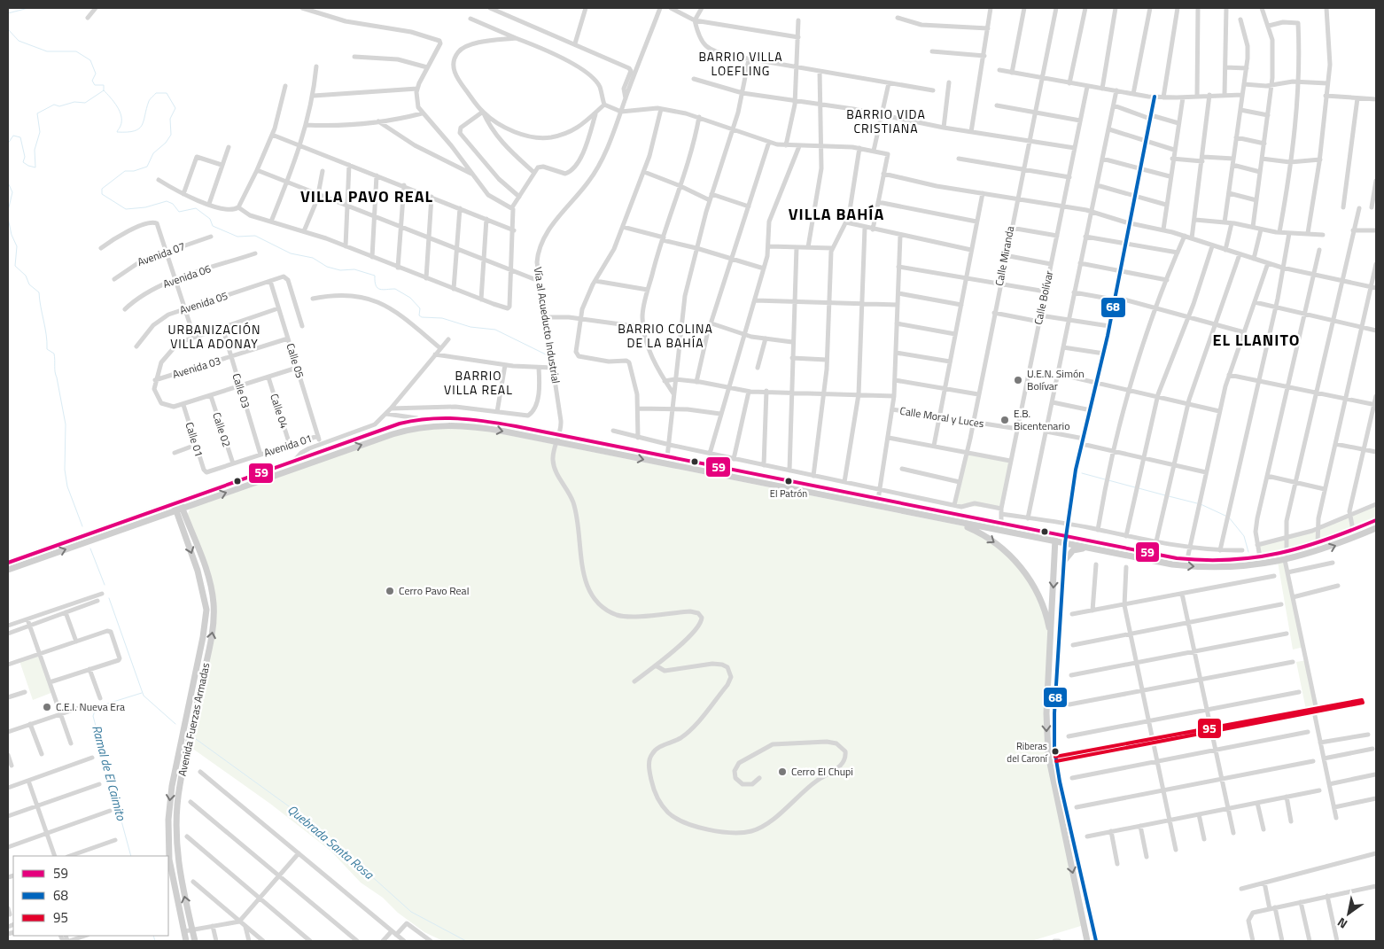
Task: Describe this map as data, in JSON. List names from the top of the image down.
{
  "streets": {
    "main road": ["Avenida Fuerzas Armadas"],
    "street": [
      "Avenida 07",
      "Calle Miranda",
      "Avenida 06",
      "Calle Bolívar",
      "Avenida 05",
      "Vía al Acueducto Industrial",
      "Calle 05",
      "Avenida 03",
      "Calle 03",
      "Calle 04",
      "Calle Moral y Luces",
      "Calle 02",
      "Calle 01",
      "Avenida 01"
    ]
  },
  "crossings": [
    ["Calle Miranda", "Calle Moral y Luces"],
    ["Calle Bolívar", "Calle Moral y Luces"],
    ["Avenida 05", "Calle 05"],
    ["Calle 05", "Avenida 03"],
    ["Calle 05", "Avenida 01"],
    ["Avenida 03", "Calle 03"],
    ["Calle 03", "Avenida 01"],
    ["Calle 04", "Avenida 01"],
    ["Calle 02", "Avenida 01"],
    ["Calle 01", "Avenida 01"]
  ],
  "districts": [
    "BARRIO VILLA LOEFLING",
    "BARRIO VIDA CRISTIANA",
    "VILLA PAVO REAL",
    "VILLA BAHÍA",
    "BARRIO COLINA DE LA BAHÍA",
    "URBANIZACIÓN VILLA ADONAY",
    "EL LLANITO",
    "BARRIO VILLA REAL"
  ],
  "water": ["Ramal de El Caimito", "Quebrada Santa Rosa"],
  "places": [
    "U.E.N. Simón Bolívar",
    "E.B. Bicentenario",
    "El Patrón",
    "Cerro Pavo Real",
    "C.E.I. Nueva Era",
    "Riberas del Caroní",
    "Cerro El Chupi"
  ],
  "lines": ["transit line 68", "transit line 59", "transit line 95"],
  "legend": ["59", "68", "95"],
  "north": "bottom left"
}
